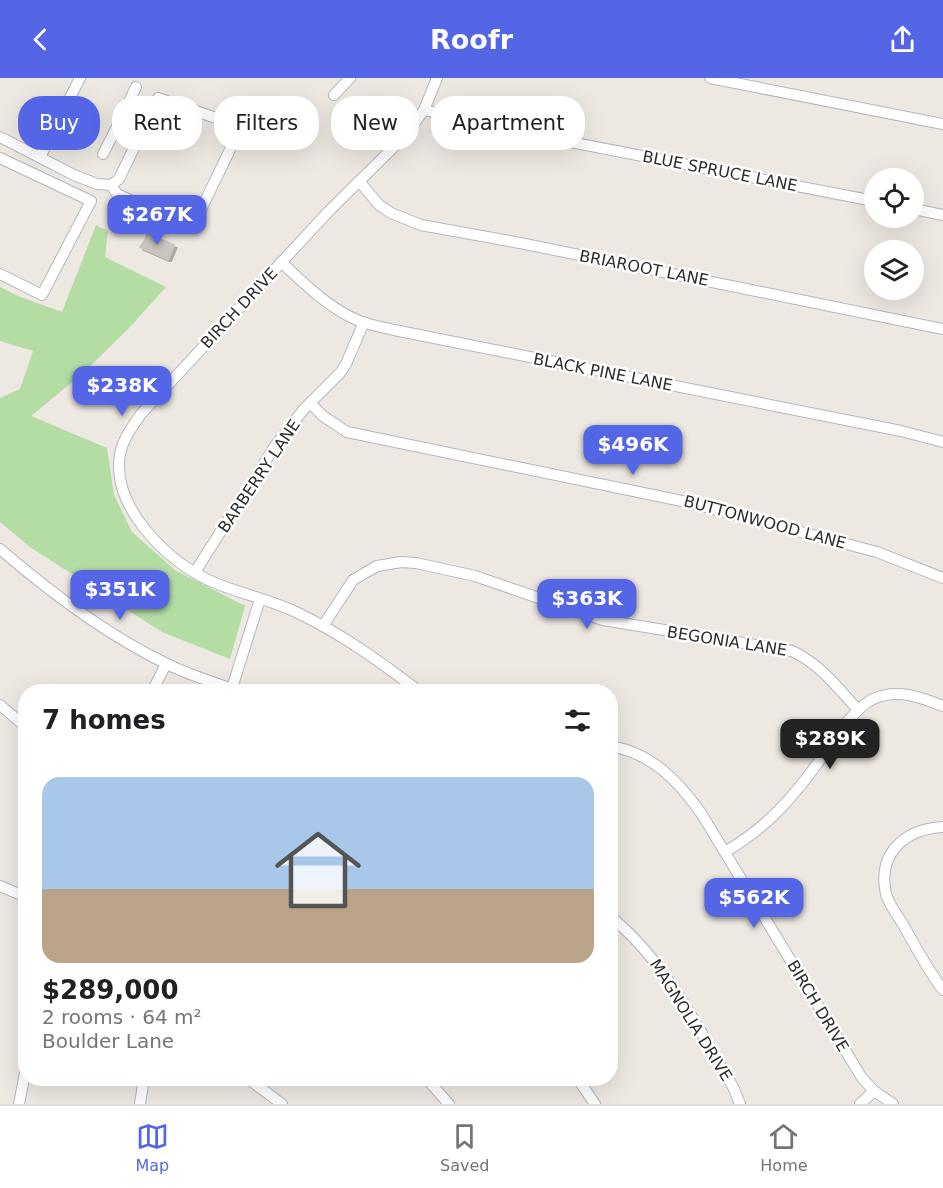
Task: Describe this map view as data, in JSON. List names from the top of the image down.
{
  "streets": {
    "street": [
      "BLUE SPRUCE LANE",
      "BRIAROOT LANE",
      "BIRCH DRIVE",
      "BLACK PINE LANE",
      "BARBERRY LANE",
      "BUTTONWOOD LANE",
      "BEGONIA LANE",
      "MAGNOLIA DRIVE"
    ]
  },
  "crossings": [
    ["BLUE SPRUCE LANE", "BIRCH DRIVE"],
    ["BRIAROOT LANE", "BIRCH DRIVE"],
    ["BIRCH DRIVE", "BLACK PINE LANE"],
    ["BIRCH DRIVE", "BARBERRY LANE"],
    ["BIRCH DRIVE", "BEGONIA LANE"],
    ["BLACK PINE LANE", "BARBERRY LANE"],
    ["BARBERRY LANE", "BUTTONWOOD LANE"]
  ],
  "page": {
    "header": "Roofr",
    "chip": [
      "Buy",
      "Rent",
      "Filters",
      "New",
      "Apartment"
    ],
    "price": [
      "$267K",
      "$238K",
      "$496K",
      "$351K",
      "$363K",
      "$289K",
      "$562K"
    ],
    "heading": "7 homes",
    "list": [
      {
        "name": "$289,000",
        "note": "2 rooms · 64 m² · Boulder Lane"
      }
    ],
    "tabs": ["Map", "Saved", "Home"]
  }
}
